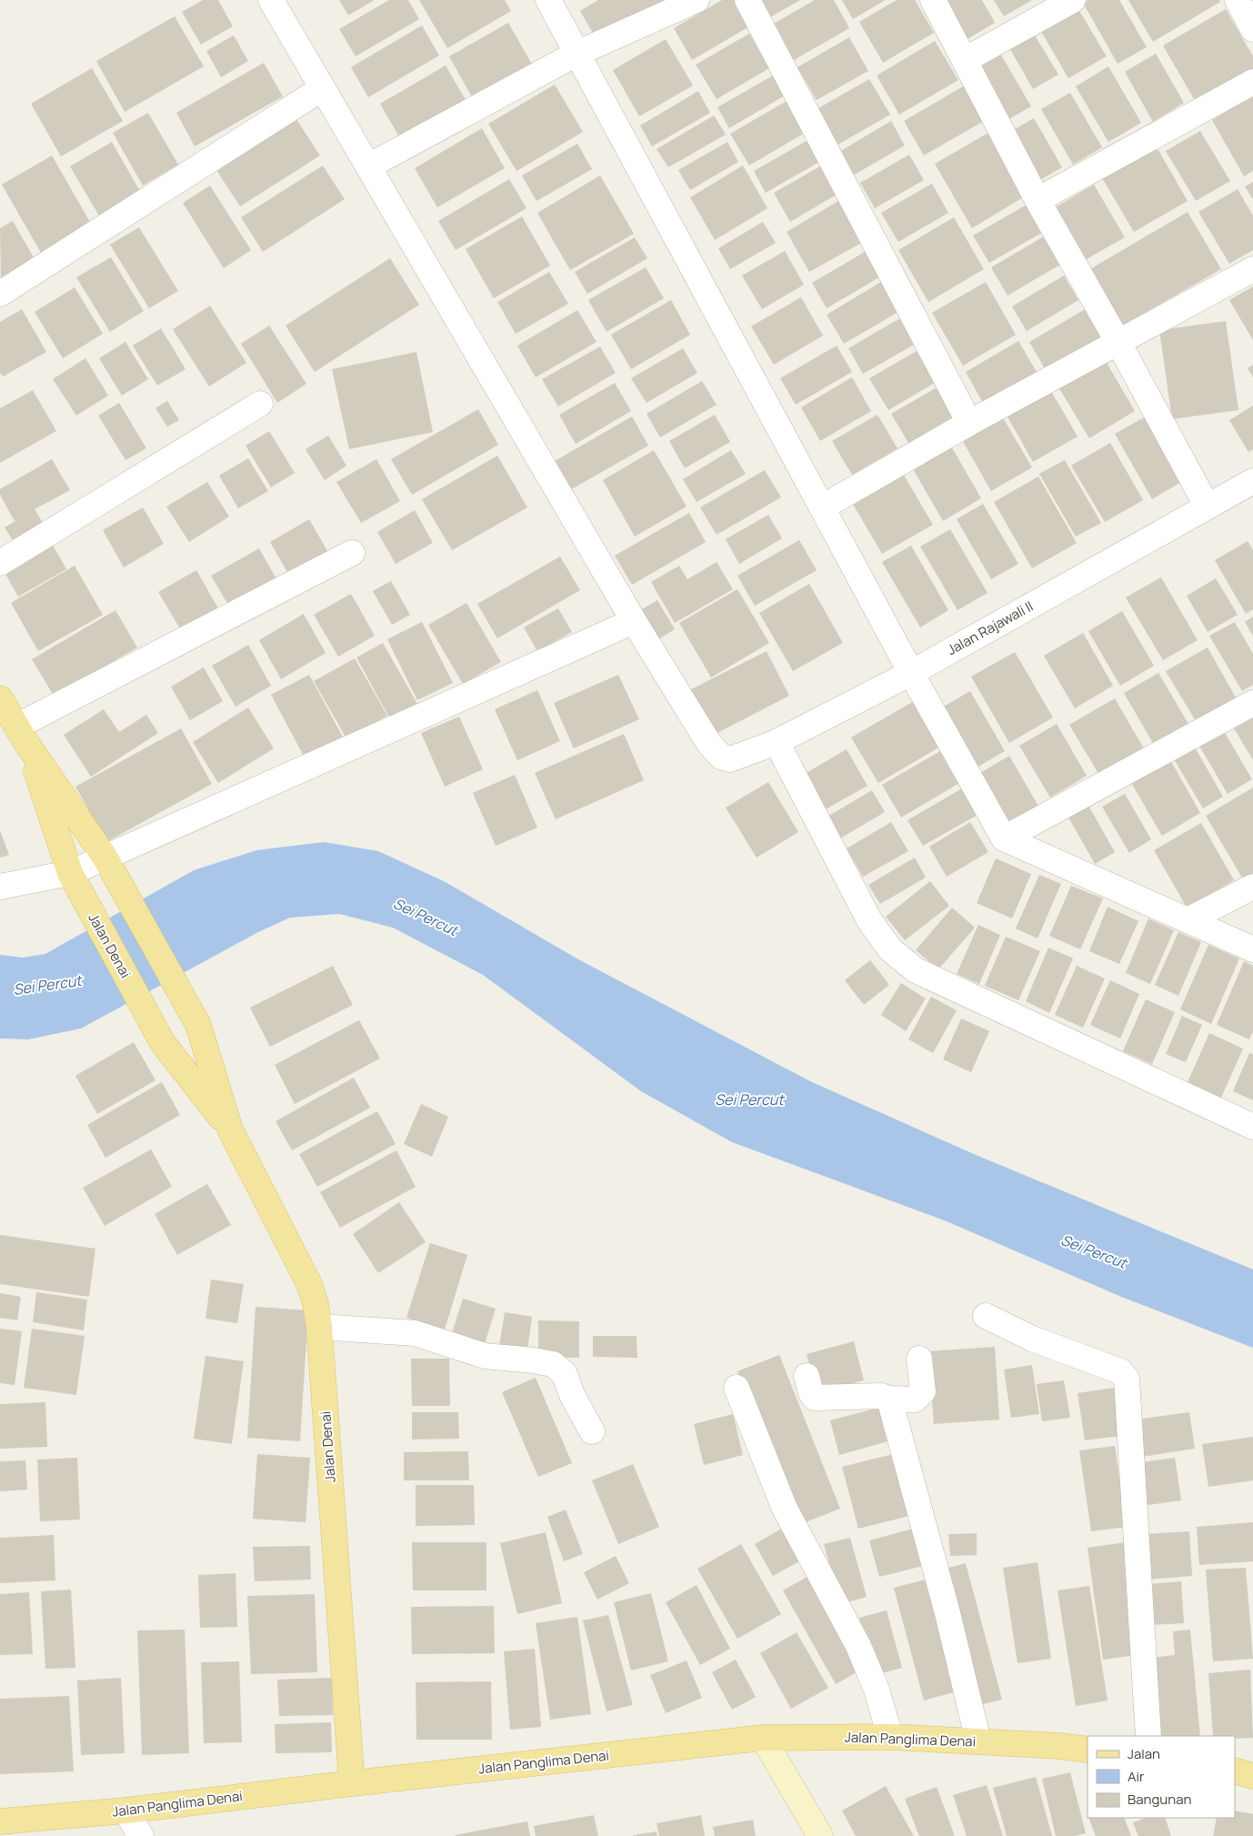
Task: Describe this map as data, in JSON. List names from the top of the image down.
{
  "streets": {
    "main road": ["Jalan Denai", "Jalan Panglima Denai"],
    "street": ["Jalan Rajawali II"]
  },
  "crossings": [
    ["Jalan Denai", "Jalan Panglima Denai"]
  ],
  "water": ["Sei Percut"],
  "legend": ["Jalan", "Air", "Bangunan"]
}
